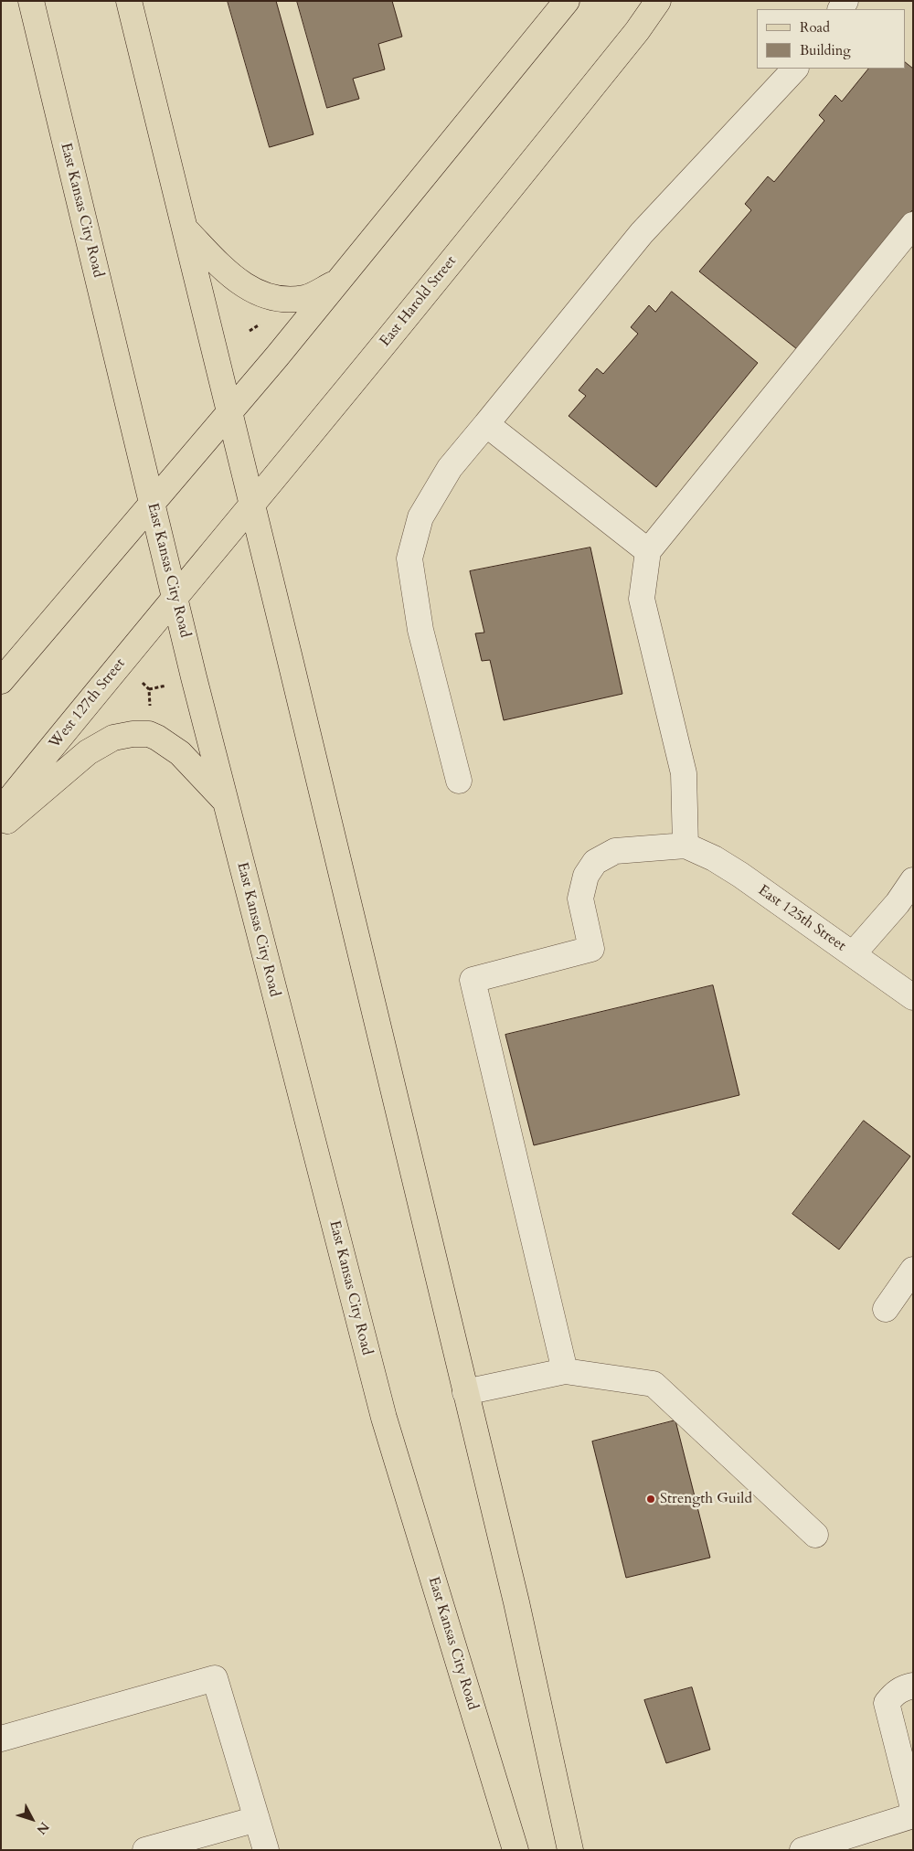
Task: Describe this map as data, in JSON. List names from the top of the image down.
{
  "streets": {
    "main road": ["East Kansas City Road", "East Harold Street", "West 127th Street"],
    "street": ["East 125th Street"]
  },
  "crossings": [
    ["East Kansas City Road", "East Harold Street"],
    ["East Kansas City Road", "West 127th Street"],
    ["East Harold Street", "West 127th Street"]
  ],
  "places": ["Strength Guild"],
  "legend": ["Road", "Building"],
  "north": "bottom right"
}
